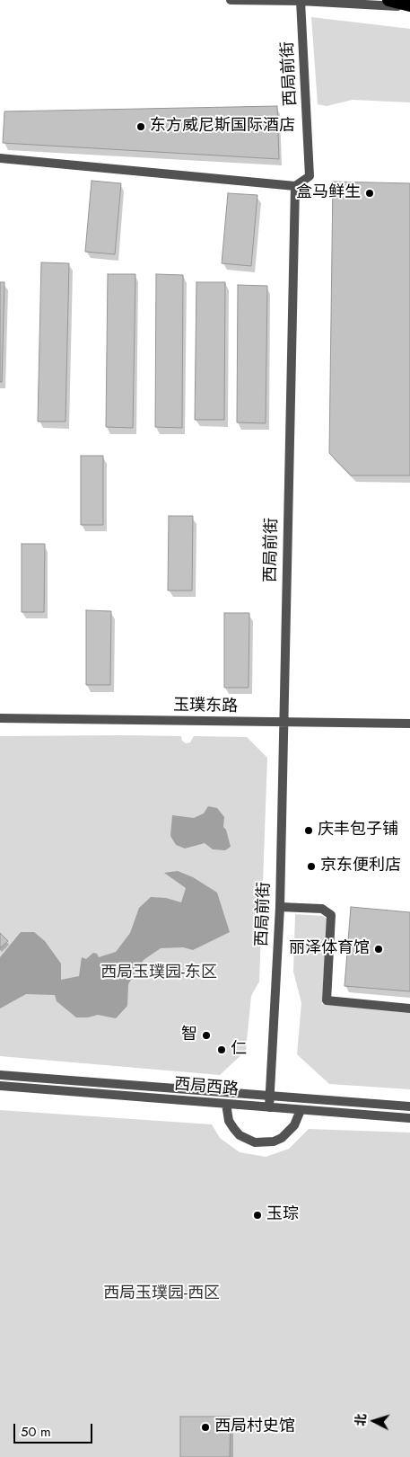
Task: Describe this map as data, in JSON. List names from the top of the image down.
{
  "streets": {
    "street": ["西局前街", "玉璞东路", "西局西路"]
  },
  "crossings": [
    ["西局前街", "玉璞东路"],
    ["西局前街", "西局西路"]
  ],
  "parks": ["西局玉璞园-东区", "西局玉璞园-西区"],
  "places": [
    "东方威尼斯国际酒店",
    "盒马鲜生",
    "庆丰包子铺",
    "京东便利店",
    "丽泽体育馆",
    "智",
    "仁",
    "玉琮",
    "西局村史馆"
  ],
  "scale_bar": "50 m",
  "north": "left"
}
